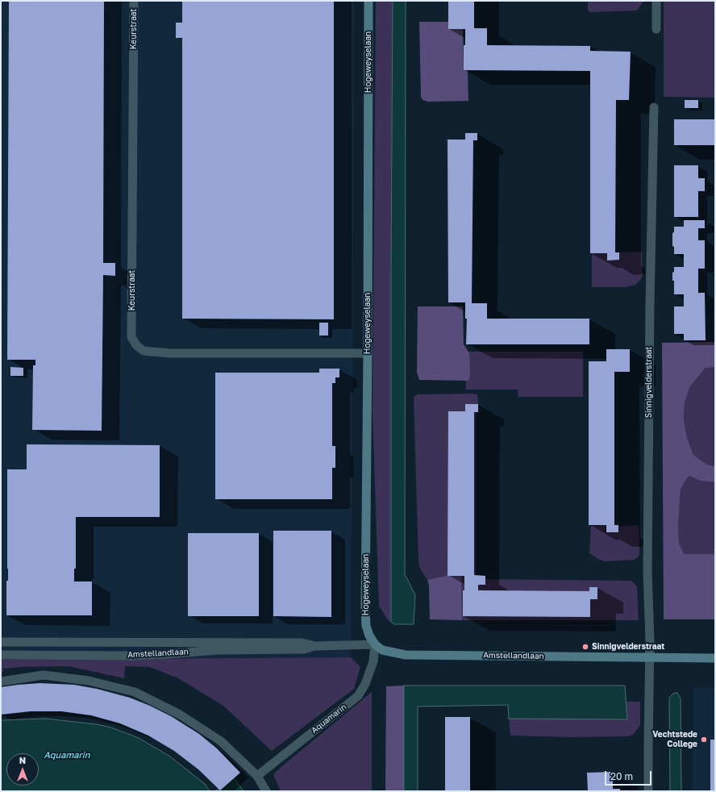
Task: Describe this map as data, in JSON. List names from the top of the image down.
{
  "streets": {
    "main road": ["Hogeweyselaan", "Amstellandlaan"],
    "street": ["Keurstraat", "Sinnigvelderstraat", "Aquamarin"]
  },
  "crossings": [
    ["Keurstraat", "Hogeweyselaan"],
    ["Hogeweyselaan", "Amstellandlaan"],
    ["Hogeweyselaan", "Aquamarin"],
    ["Sinnigvelderstraat", "Amstellandlaan"],
    ["Amstellandlaan", "Aquamarin"]
  ],
  "water": ["Aquamarin"],
  "places": ["Sinnigvelderstraat", "Vechtstede College"],
  "scale_bar": "20 m",
  "north": "top"
}
